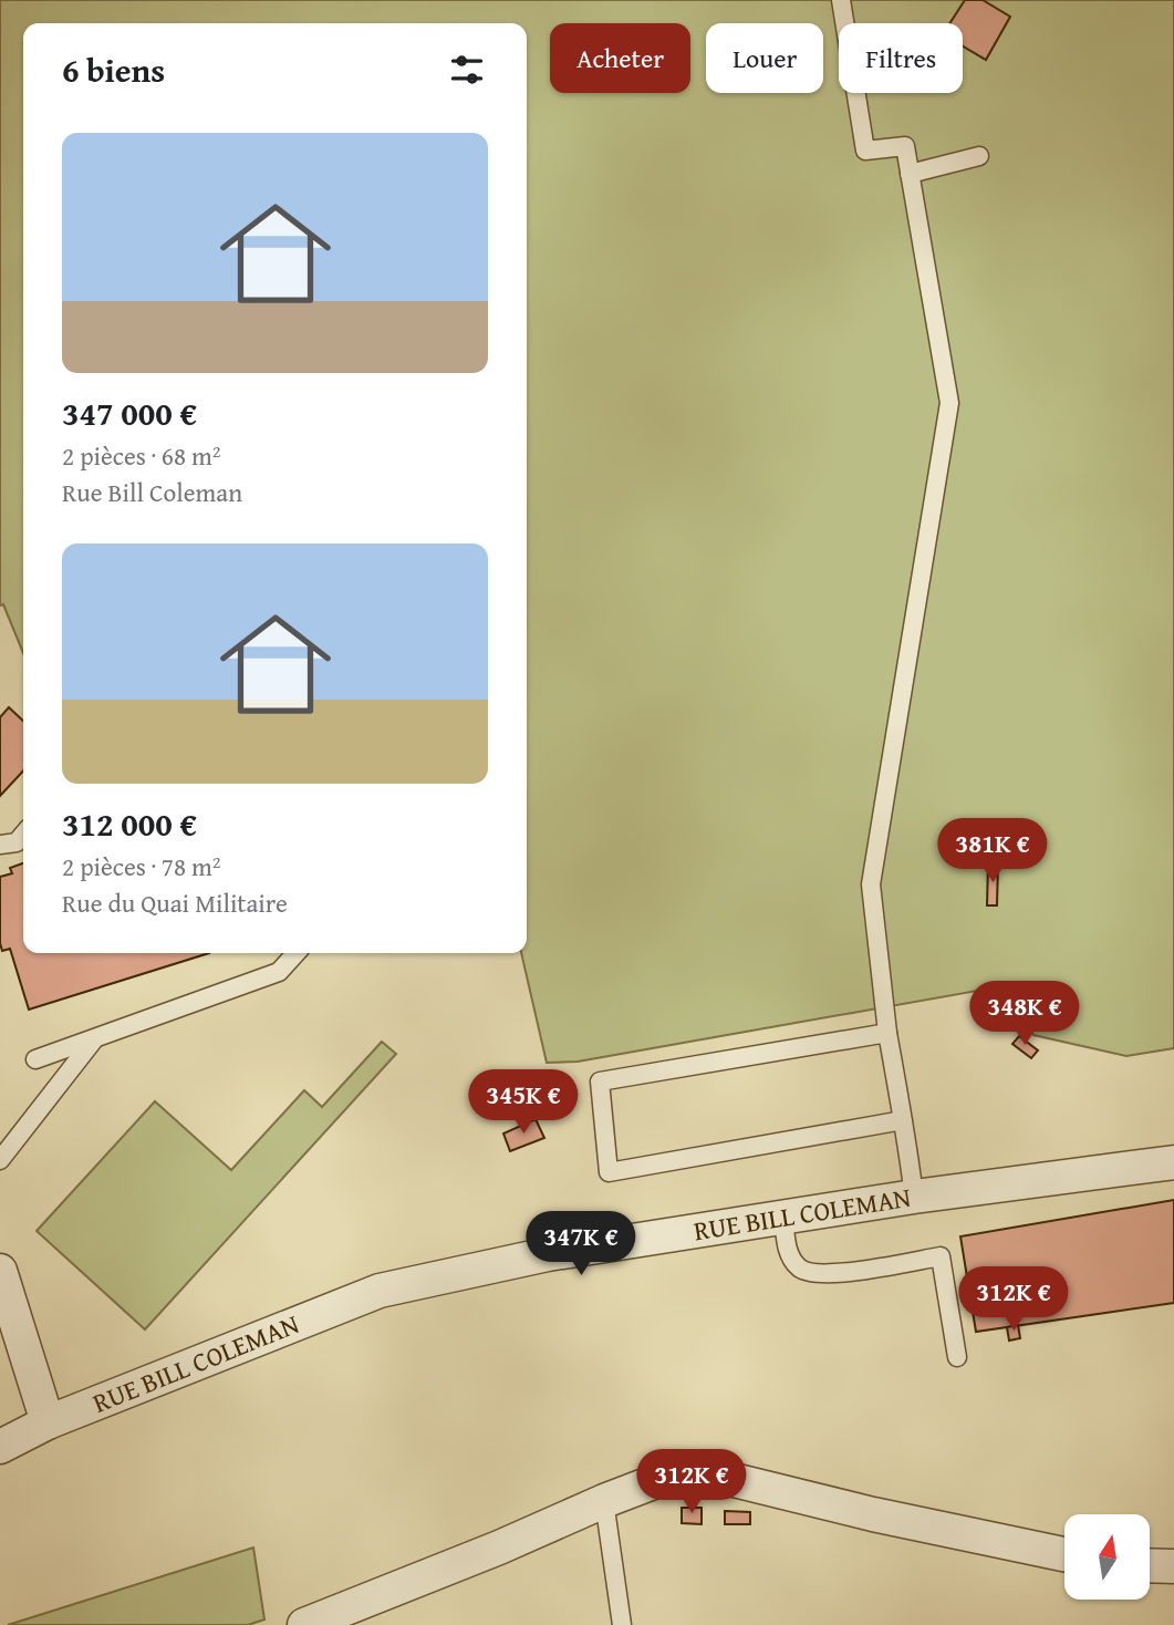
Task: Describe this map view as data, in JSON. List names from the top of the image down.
{
  "streets": {
    "street": ["RUE BILL COLEMAN"]
  },
  "north": "top",
  "page": {
    "chip": ["Acheter", "Louer", "Filtres"],
    "heading": "6 biens",
    "list": [
      {
        "name": "347 000 €",
        "note": "2 pièces · 68 m² · Rue Bill Coleman"
      },
      {
        "name": "312 000 €",
        "note": "2 pièces · 78 m² · Rue du Quai Militaire"
      }
    ],
    "price": [
      "381K €",
      "348K €",
      "345K €",
      "347K €",
      "312K €",
      "312K €"
    ]
  }
}
